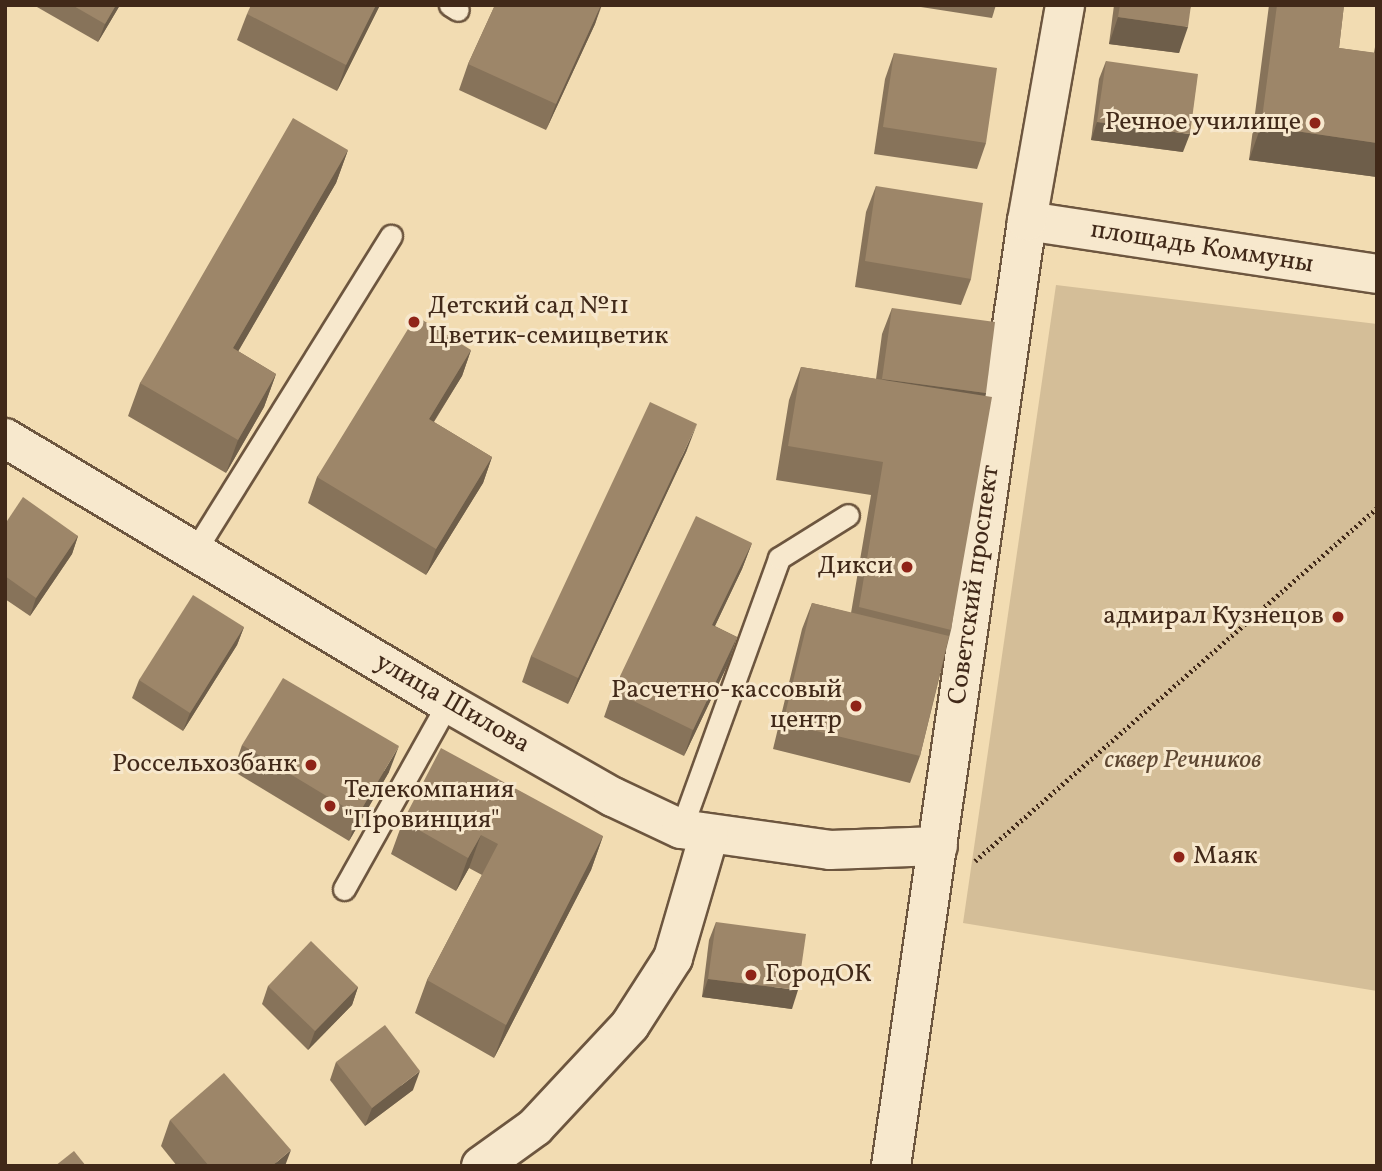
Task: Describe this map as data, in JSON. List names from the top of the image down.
{
  "streets": {
    "street": ["площадь Коммуны", "Советский проспект", "улица Шилова"]
  },
  "crossings": [
    ["площадь Коммуны", "Советский проспект"],
    ["Советский проспект", "улица Шилова"]
  ],
  "parks": ["сквер Речников"],
  "places": [
    "Речное училище",
    "Детский сад №11 Цветик-семицветик",
    "Дикси",
    "адмирал Кузнецов",
    "Расчетно-кассовый центр",
    "Россельхозбанк",
    "Телекомпания \"Провинция\"",
    "Маяк",
    "ГородОК"
  ]
}
